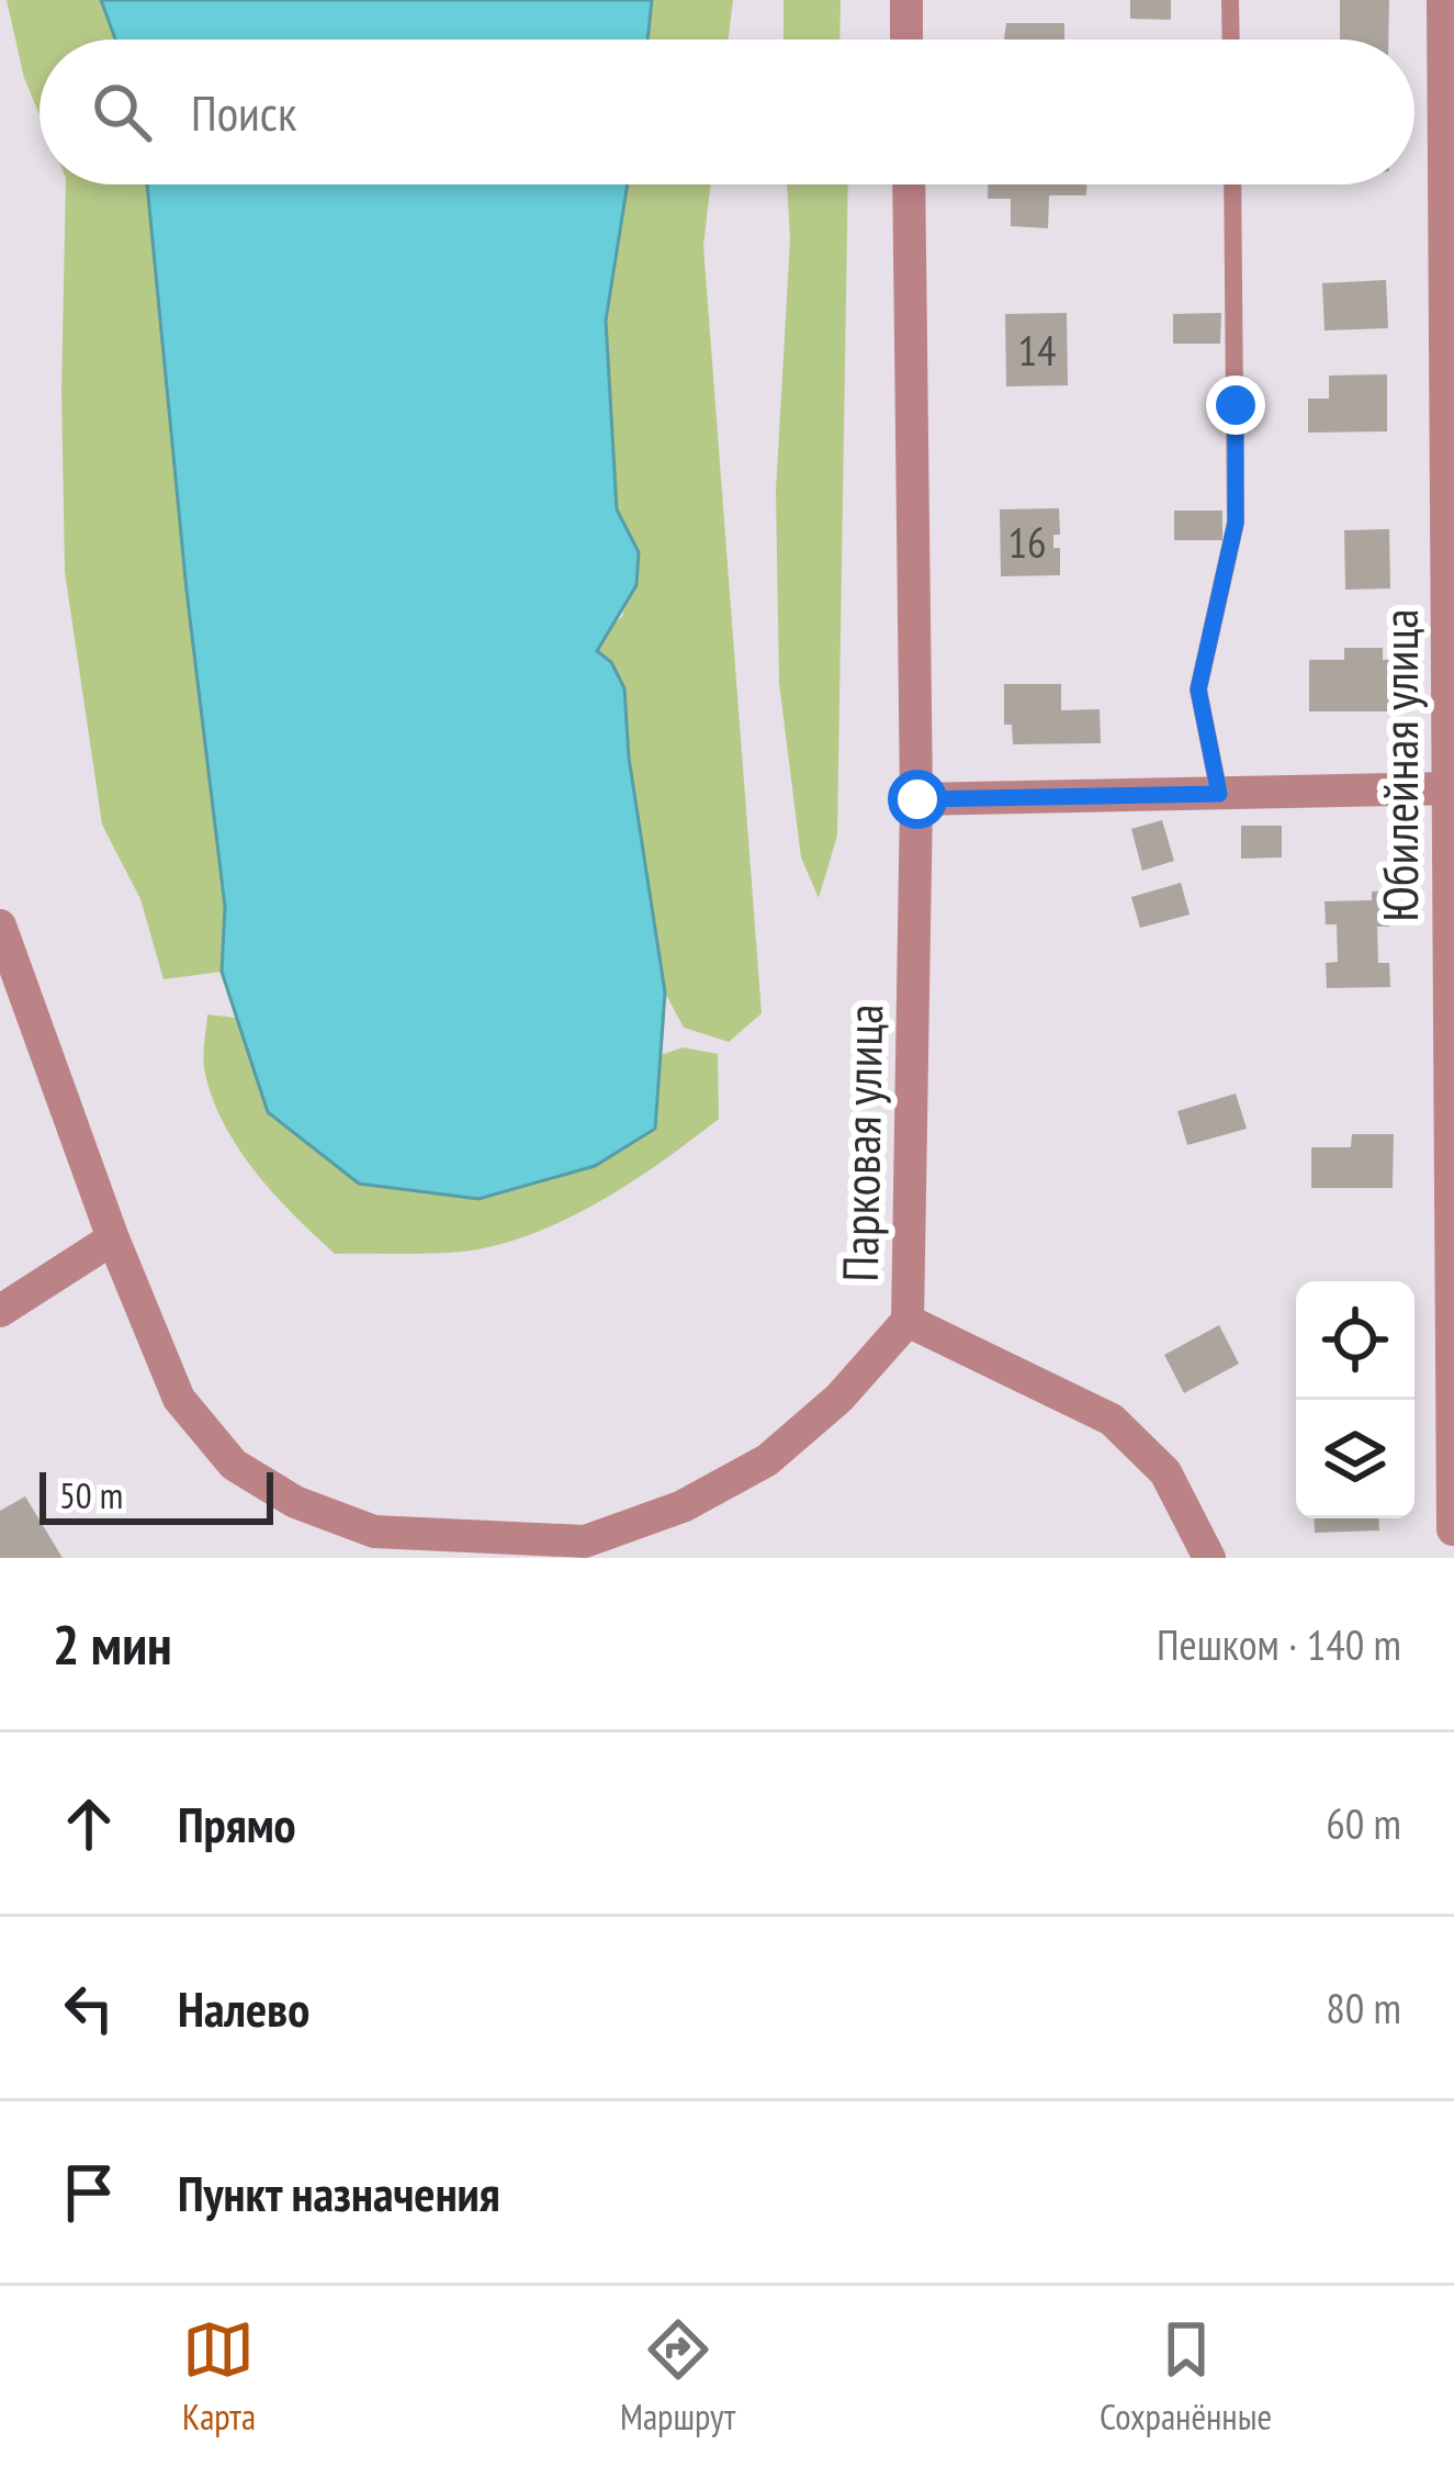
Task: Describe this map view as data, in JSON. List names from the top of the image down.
{
  "streets": {
    "street": ["Юбилейная улица", "Парковая улица"]
  },
  "house_numbers": ["14", "16"],
  "scale_bar": "50 m",
  "page": {
    "search": "Поиск",
    "scale": "50 m",
    "heading": ["2 мин", "Пешком · 140 m"],
    "list": [
      ["Прямо", "60 m"],
      ["Налево", "80 m"],
      "Пункт назначения"
    ],
    "nav": ["Карта", "Маршрут", "Сохранённые"]
  }
}
